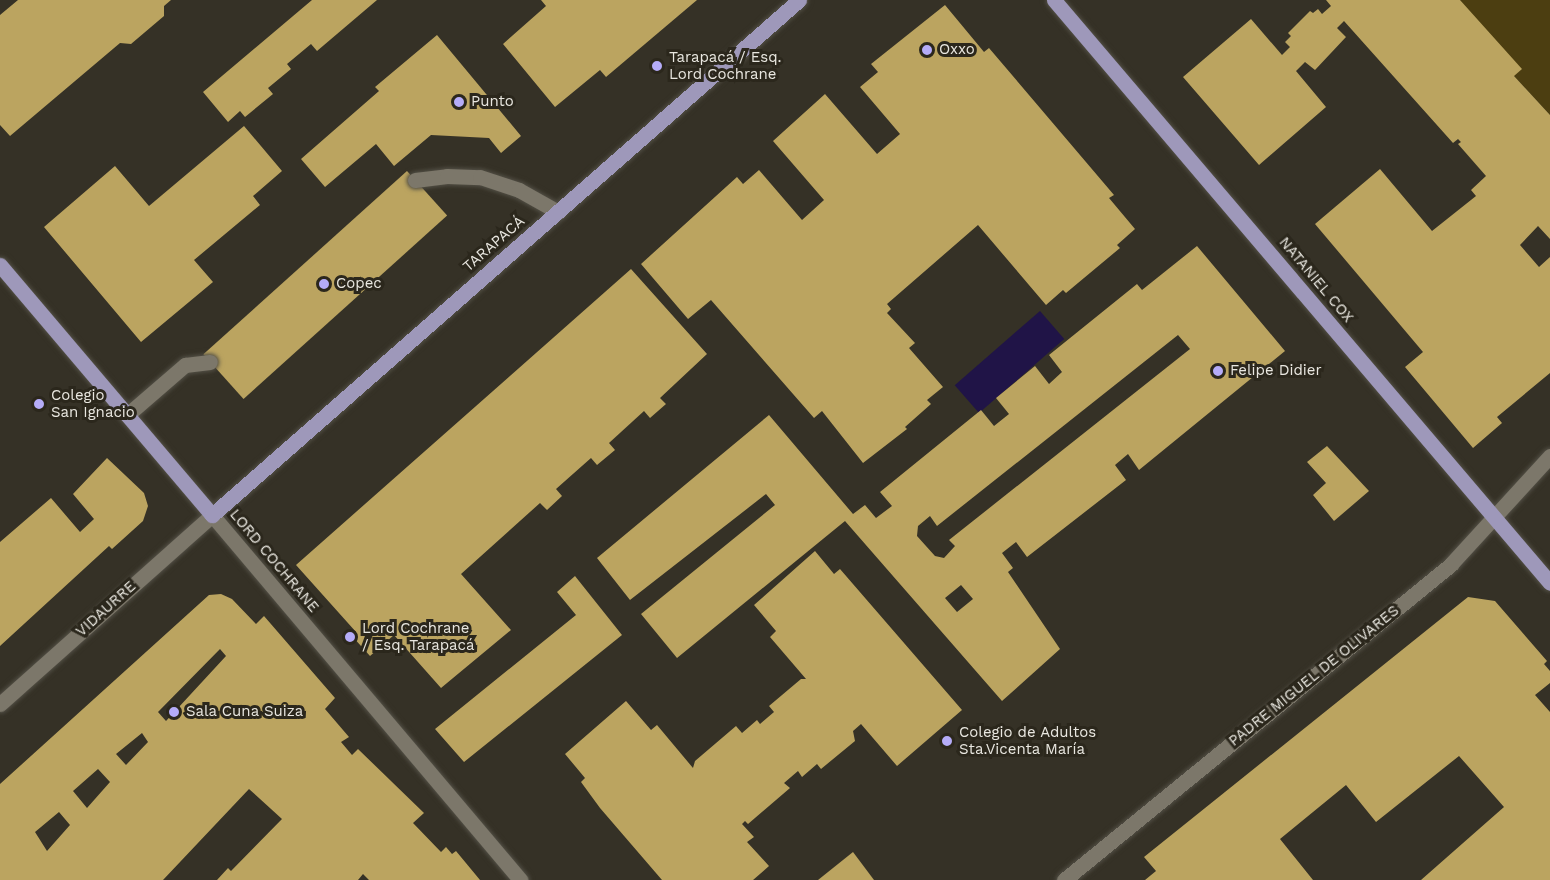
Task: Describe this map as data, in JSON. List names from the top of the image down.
{
  "streets": {
    "main road": [
      "TARAPACÁ",
      "NATANIEL COX",
      "LORD COCHRANE",
      "VIDAURRE",
      "PADRE MIGUEL DE OLIVARES"
    ]
  },
  "crossings": [
    ["TARAPACÁ", "LORD COCHRANE"],
    ["TARAPACÁ", "VIDAURRE"],
    ["NATANIEL COX", "PADRE MIGUEL DE OLIVARES"],
    ["LORD COCHRANE", "VIDAURRE"]
  ],
  "places": [
    "Oxxo",
    "Tarapacá / Esq. Lord Cochrane",
    "Punto",
    "Copec",
    "Felipe Didier",
    "Colegio San Ignacio",
    "Lord Cochrane / Esq. Tarapacá",
    "Sala Cuna Suiza",
    "Colegio de Adultos Sta.Vicenta María"
  ]
}
